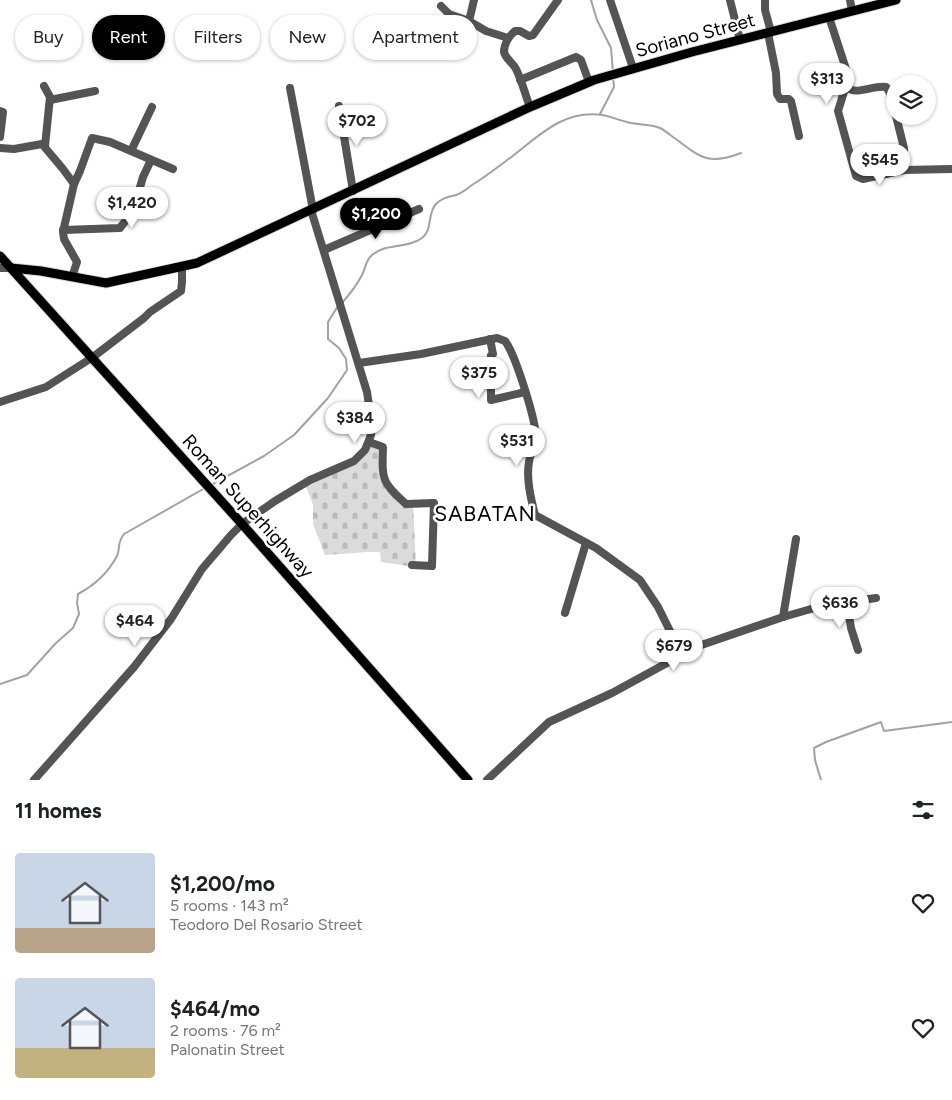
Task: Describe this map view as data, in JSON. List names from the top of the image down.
{
  "streets": {
    "main road": ["Soriano Street", "Roman Superhighway"]
  },
  "crossings": [
    ["Soriano Street", "Roman Superhighway"]
  ],
  "districts": ["SABATAN"],
  "page": {
    "chip": [
      "Buy",
      "Rent",
      "Filters",
      "New",
      "Apartment"
    ],
    "price": [
      "$313",
      "$702",
      "$545",
      "$1,420",
      "$1,200",
      "$375",
      "$384",
      "$531",
      "$636",
      "$464",
      "$679"
    ],
    "heading": "11 homes",
    "list": [
      {
        "name": "$1,200/mo",
        "note": "5 rooms · 143 m² · Teodoro Del Rosario Street"
      },
      {
        "name": "$464/mo",
        "note": "2 rooms · 76 m² · Palonatin Street"
      }
    ]
  }
}
